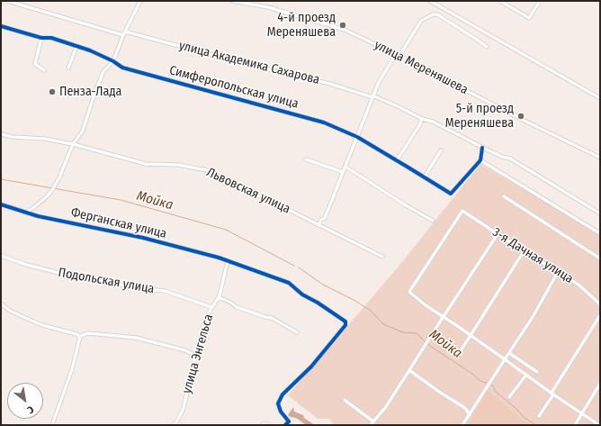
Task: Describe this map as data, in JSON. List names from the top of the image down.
{
  "streets": {
    "street": [
      "улица Академика Сахарова",
      "улица Мереняшева",
      "Симферопольская улица",
      "Львовская улица",
      "Ферганская улица",
      "3-я Дачная улица",
      "Подольская улица",
      "улица Энгельса"
    ]
  },
  "crossings": [
    ["Ферганская улица", "улица Энгельса"],
    ["Подольская улица", "улица Энгельса"]
  ],
  "water": ["Мойка"],
  "places": ["4-й проезд Мереняшева", "Пенза-Лада", "5-й проезд Мереняшева"],
  "north": "bottom right"
}
